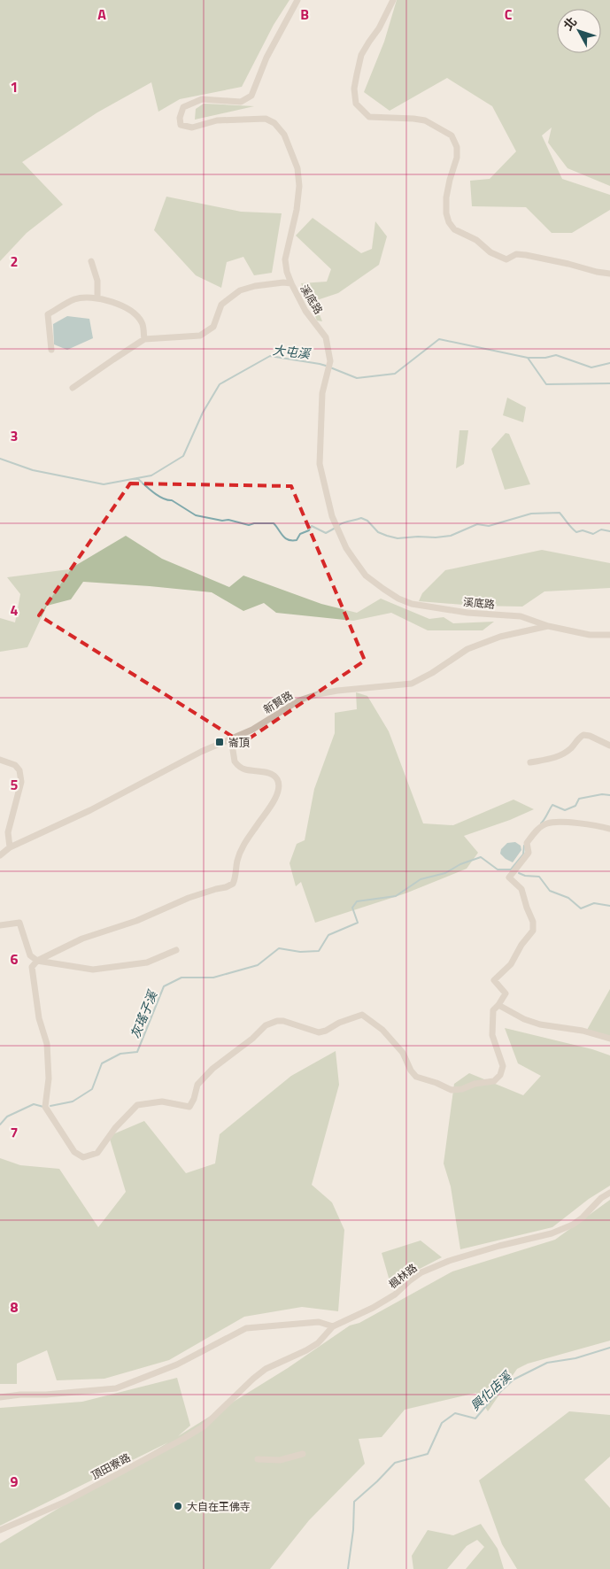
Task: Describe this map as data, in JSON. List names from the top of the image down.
{
  "streets": {
    "street": [
      "溪底路",
      "新賢路",
      "楓林路",
      "頂田寮路"
    ]
  },
  "crossings": [
    ["溪底路", "新賢路"],
    ["楓林路", "頂田寮路"]
  ],
  "water": ["大屯溪", "灰瑤子溪", "興化店溪"],
  "places": {
    "transit": ["崙頂"],
    "other": ["大自在王佛寺"]
  },
  "north": "top left",
  "grid": {
    "columns": ["A", "B", "C"],
    "rows": [
      "1",
      "2",
      "3",
      "4",
      "5",
      "6",
      "7",
      "8",
      "9"
    ]
  }
}
